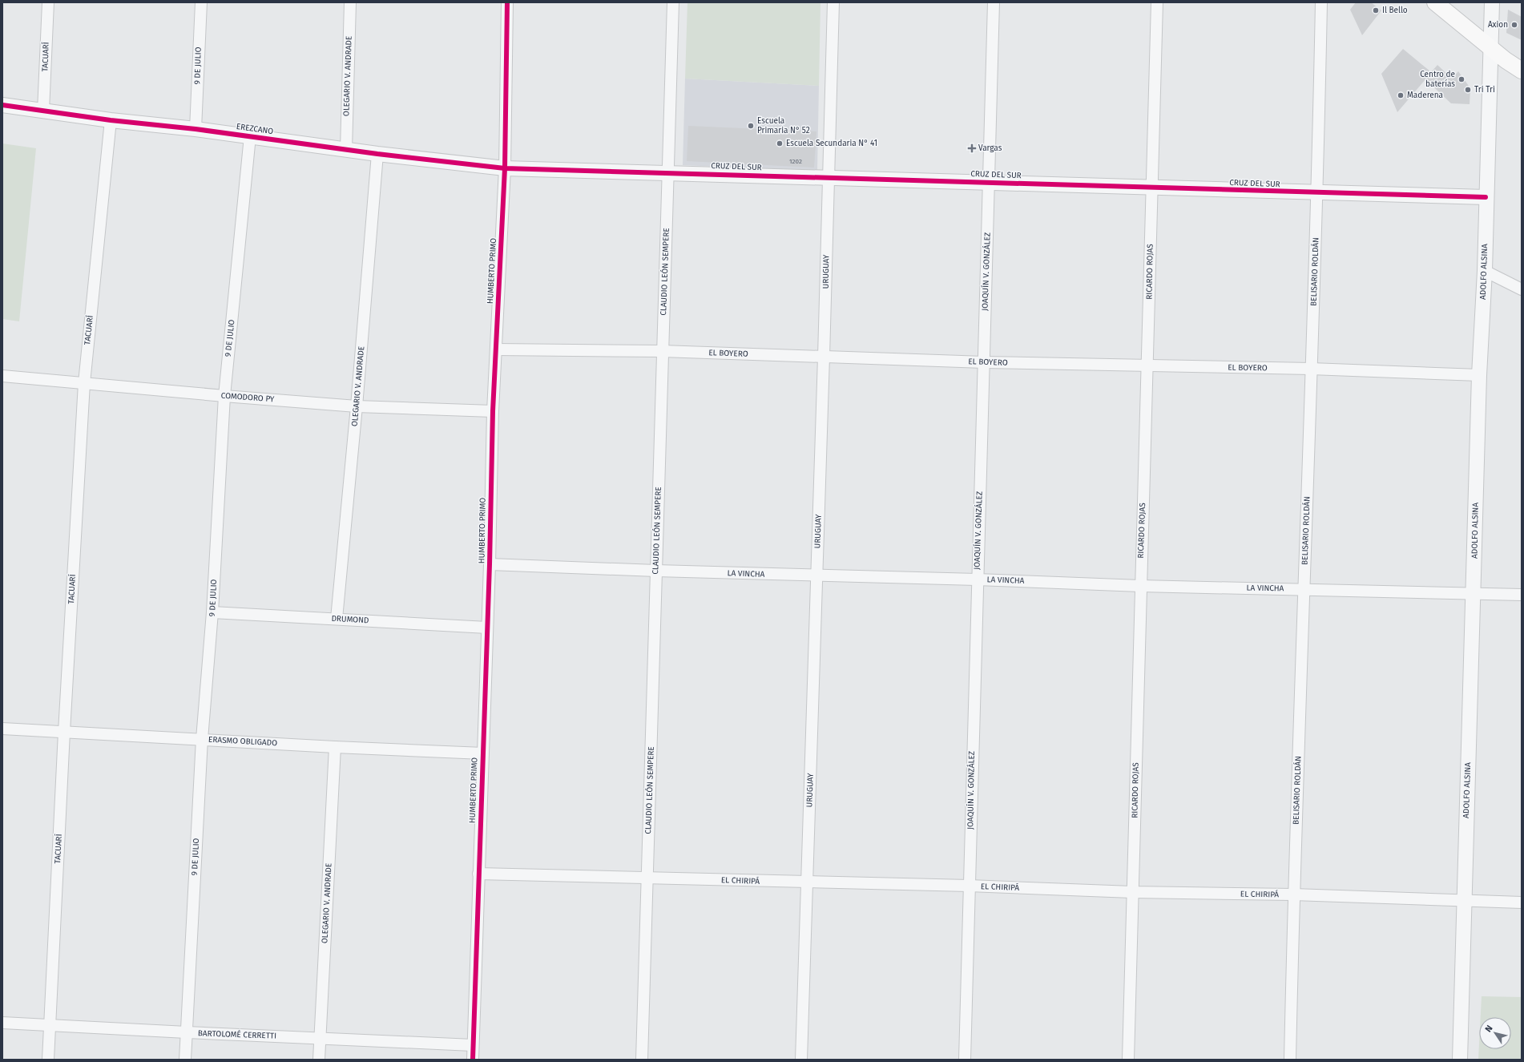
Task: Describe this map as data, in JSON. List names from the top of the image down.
{
  "streets": {
    "street": [
      "TACUARÍ",
      "9 DE JULIO",
      "OLEGARIO V. ANDRADE",
      "EREZCANO",
      "CRUZ DEL SUR",
      "HUMBERTO PRIMO",
      "CLAUDIO LEÓN SEMPERE",
      "URUGUAY",
      "JOAQUÍN V. GONZÁLEZ",
      "RICARDO ROJAS",
      "BELISARIO ROLDÁN",
      "ADOLFO ALSINA",
      "EL BOYERO",
      "COMODORO PY",
      "LA VINCHA",
      "DRUMOND",
      "ERASMO OBLIGADO",
      "EL CHIRIPÁ",
      "BARTOLOMÉ CERRETTI"
    ]
  },
  "crossings": [
    ["TACUARÍ", "EREZCANO"],
    ["TACUARÍ", "COMODORO PY"],
    ["TACUARÍ", "ERASMO OBLIGADO"],
    ["TACUARÍ", "BARTOLOMÉ CERRETTI"],
    ["9 DE JULIO", "EREZCANO"],
    ["9 DE JULIO", "COMODORO PY"],
    ["9 DE JULIO", "DRUMOND"],
    ["9 DE JULIO", "ERASMO OBLIGADO"],
    ["9 DE JULIO", "BARTOLOMÉ CERRETTI"],
    ["OLEGARIO V. ANDRADE", "EREZCANO"],
    ["OLEGARIO V. ANDRADE", "COMODORO PY"],
    ["OLEGARIO V. ANDRADE", "DRUMOND"],
    ["OLEGARIO V. ANDRADE", "ERASMO OBLIGADO"],
    ["OLEGARIO V. ANDRADE", "BARTOLOMÉ CERRETTI"],
    ["EREZCANO", "CRUZ DEL SUR"],
    ["EREZCANO", "HUMBERTO PRIMO"],
    ["CRUZ DEL SUR", "HUMBERTO PRIMO"],
    ["CRUZ DEL SUR", "CLAUDIO LEÓN SEMPERE"],
    ["CRUZ DEL SUR", "URUGUAY"],
    ["CRUZ DEL SUR", "JOAQUÍN V. GONZÁLEZ"],
    ["CRUZ DEL SUR", "RICARDO ROJAS"],
    ["CRUZ DEL SUR", "BELISARIO ROLDÁN"],
    ["CRUZ DEL SUR", "ADOLFO ALSINA"],
    ["HUMBERTO PRIMO", "EL BOYERO"],
    ["HUMBERTO PRIMO", "COMODORO PY"],
    ["HUMBERTO PRIMO", "LA VINCHA"],
    ["HUMBERTO PRIMO", "DRUMOND"],
    ["HUMBERTO PRIMO", "ERASMO OBLIGADO"],
    ["HUMBERTO PRIMO", "EL CHIRIPÁ"],
    ["HUMBERTO PRIMO", "BARTOLOMÉ CERRETTI"],
    ["CLAUDIO LEÓN SEMPERE", "EL BOYERO"],
    ["CLAUDIO LEÓN SEMPERE", "LA VINCHA"],
    ["CLAUDIO LEÓN SEMPERE", "EL CHIRIPÁ"],
    ["URUGUAY", "EL BOYERO"],
    ["URUGUAY", "LA VINCHA"],
    ["URUGUAY", "EL CHIRIPÁ"],
    ["JOAQUÍN V. GONZÁLEZ", "EL BOYERO"],
    ["JOAQUÍN V. GONZÁLEZ", "LA VINCHA"],
    ["JOAQUÍN V. GONZÁLEZ", "EL CHIRIPÁ"],
    ["RICARDO ROJAS", "EL BOYERO"],
    ["RICARDO ROJAS", "LA VINCHA"],
    ["RICARDO ROJAS", "EL CHIRIPÁ"],
    ["BELISARIO ROLDÁN", "EL BOYERO"],
    ["BELISARIO ROLDÁN", "LA VINCHA"],
    ["BELISARIO ROLDÁN", "EL CHIRIPÁ"],
    ["ADOLFO ALSINA", "EL BOYERO"],
    ["ADOLFO ALSINA", "LA VINCHA"],
    ["ADOLFO ALSINA", "EL CHIRIPÁ"]
  ],
  "places": {
    "other": [
      "Il Bello",
      "Axion",
      "Centro de baterías",
      "Tri Tri",
      "Maderena",
      "Escuela Primaria N° 52",
      "Escuela Secundaria N° 41"
    ],
    "health": ["Vargas"]
  },
  "house_numbers": ["1202"],
  "north": "top left"
}
